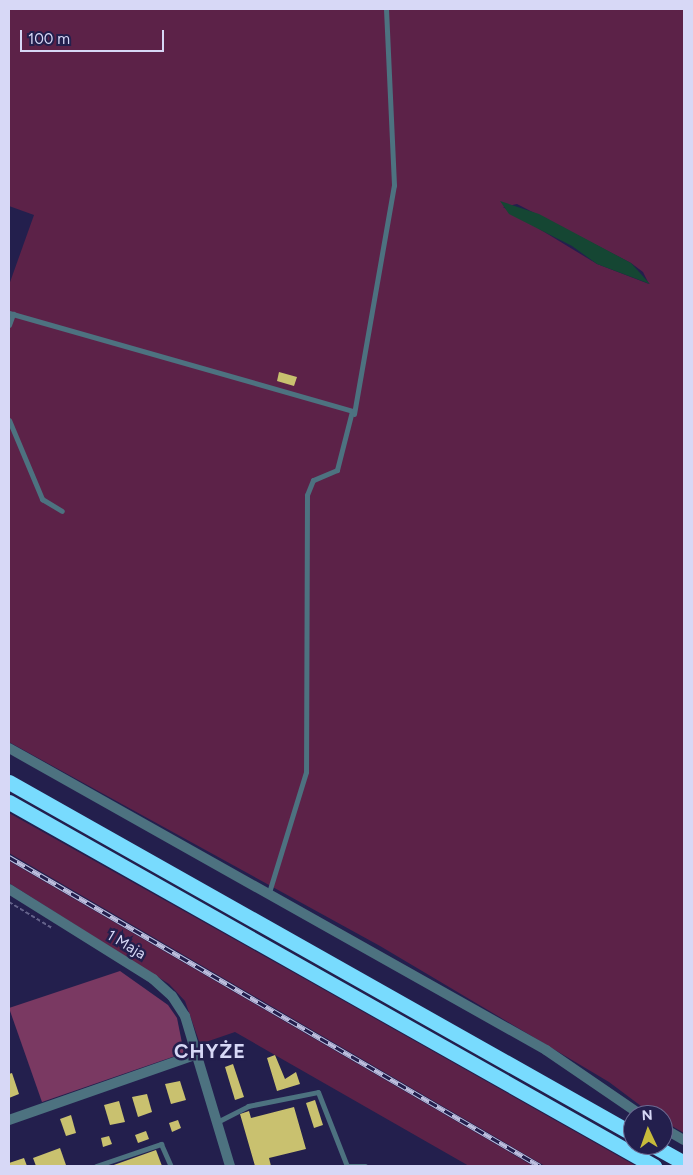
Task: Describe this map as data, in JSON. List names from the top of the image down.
{
  "streets": {
    "street": ["1 Maja"]
  },
  "districts": ["CHYŻE"],
  "scale_bar": "100 m",
  "north": "top"
}
